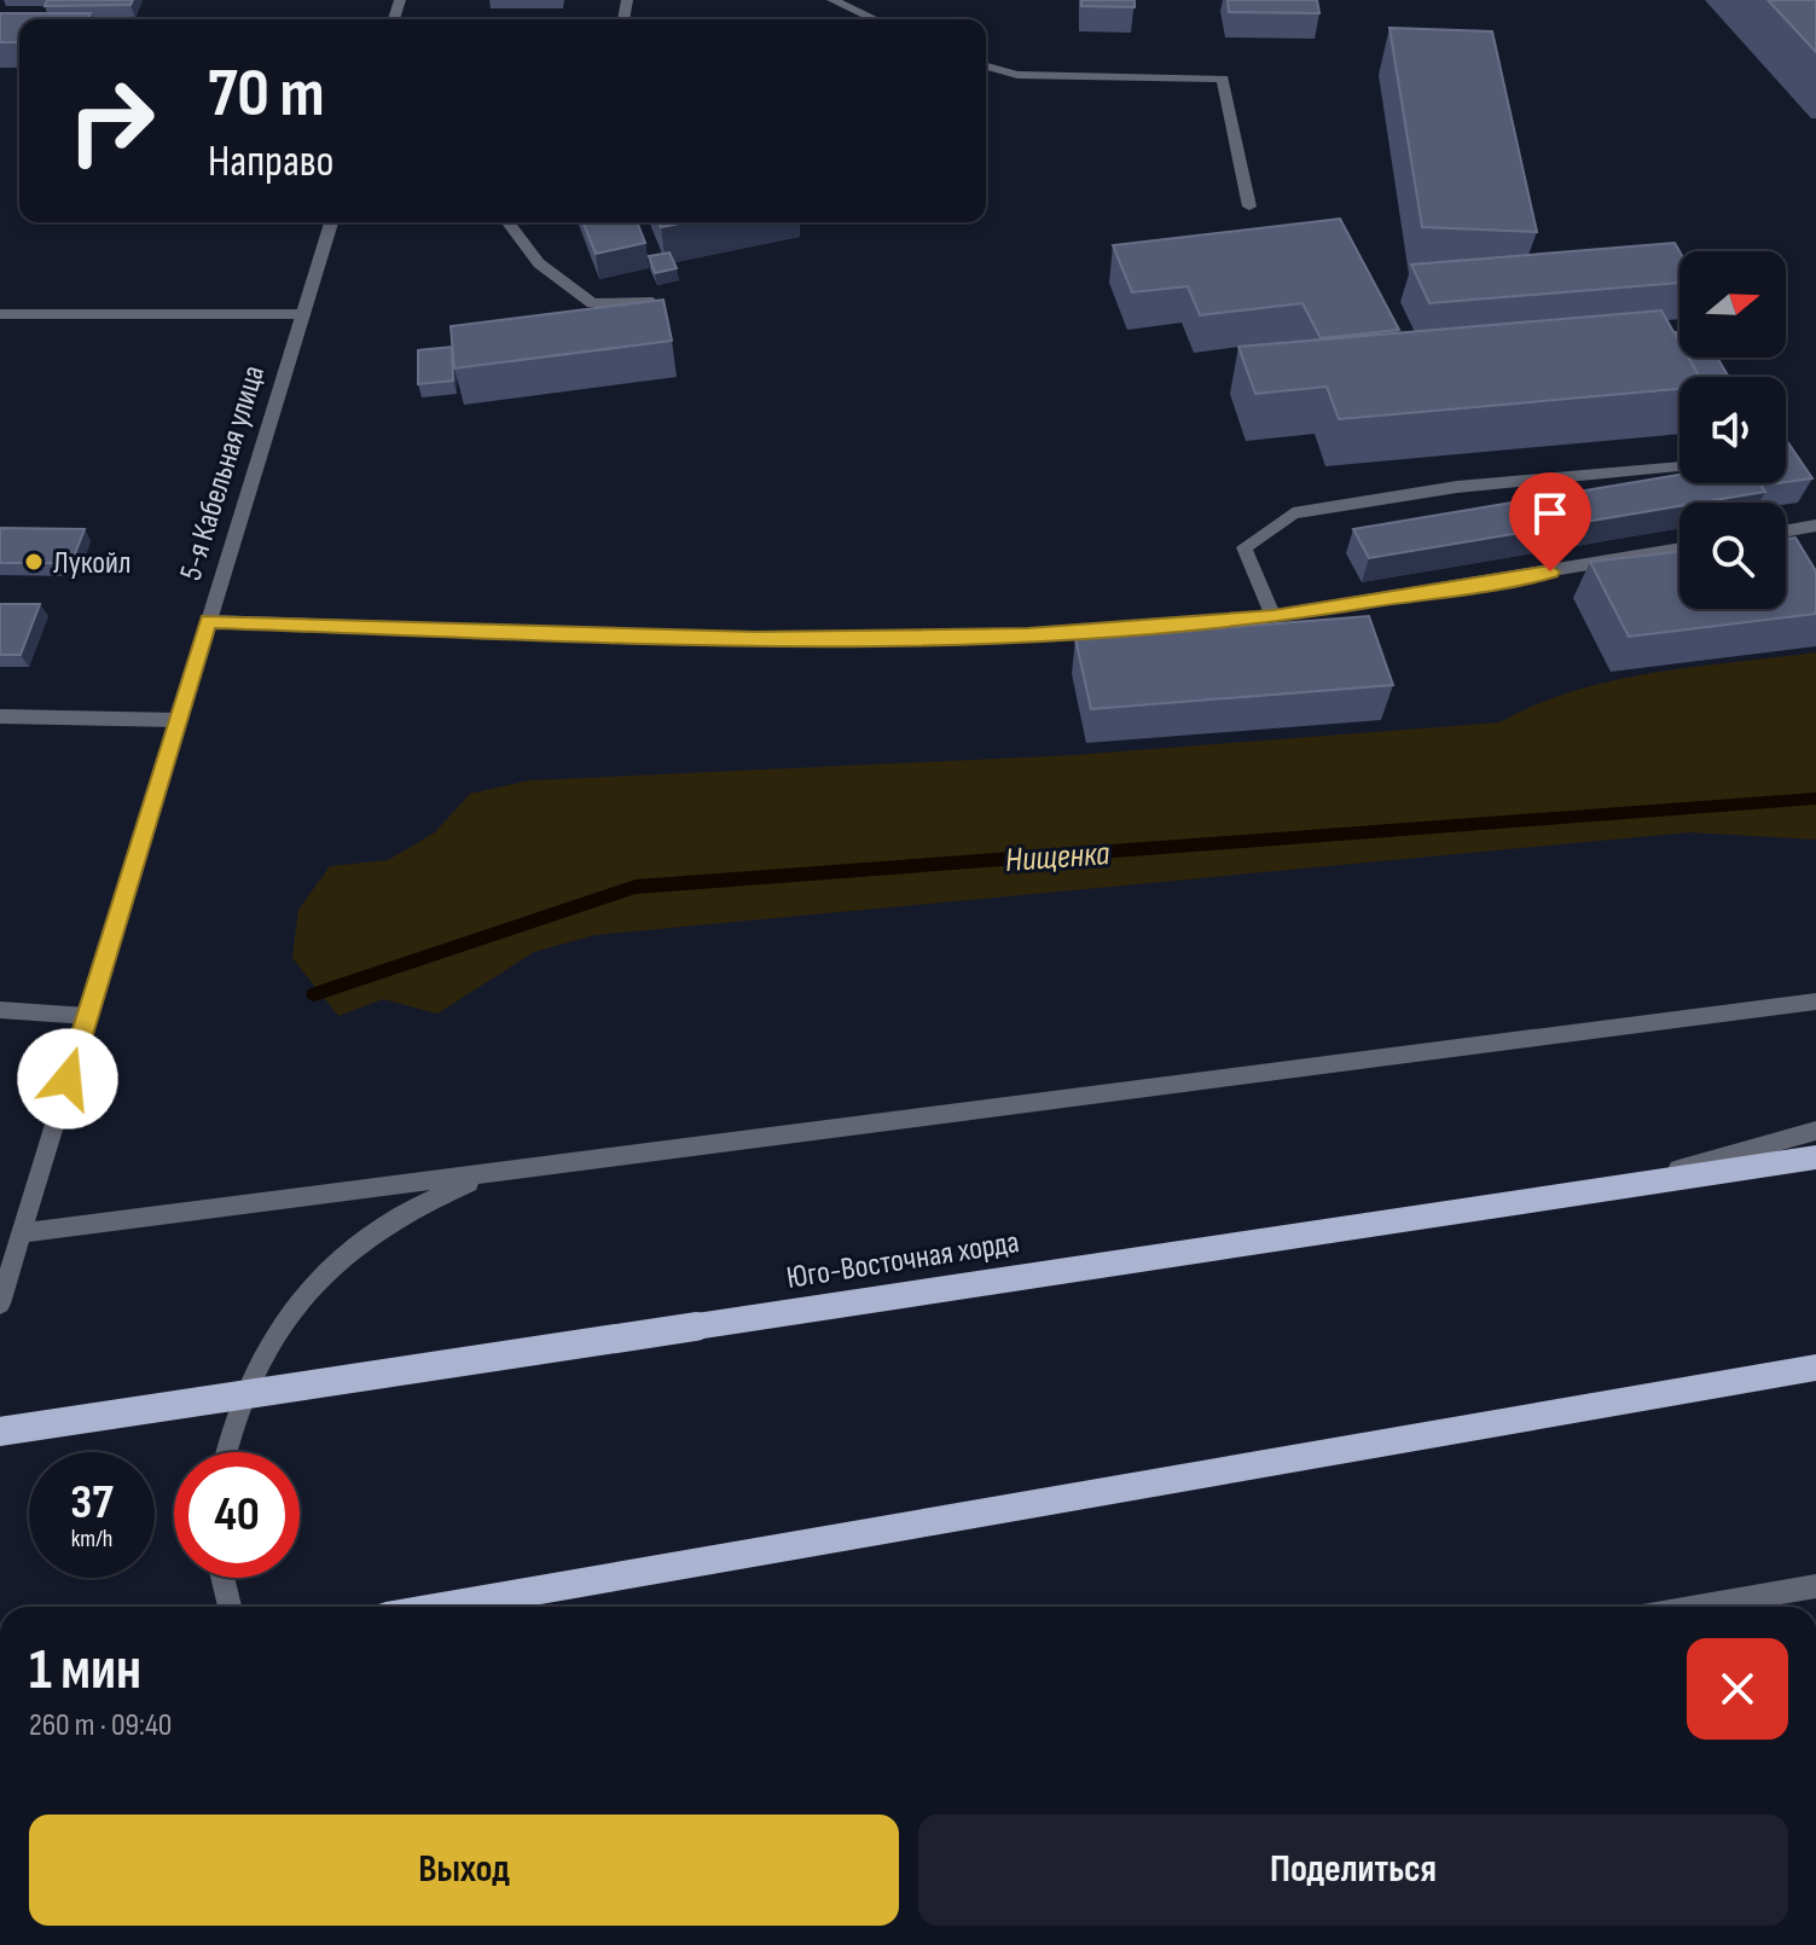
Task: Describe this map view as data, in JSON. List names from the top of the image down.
{
  "streets": {
    "main road": ["Юго-Восточная хорда"],
    "street": ["5-я Кабельная улица"]
  },
  "water": ["Нищенка"],
  "places": ["Лукойл"],
  "north": "right",
  "page": {
    "turn": ["70 m", "Направо"],
    "speed": "37 km/h",
    "limit": "40",
    "heading": ["1 мин", "260 m · 09:40"],
    "buttons": ["Выход", "Поделиться"]
  }
}
